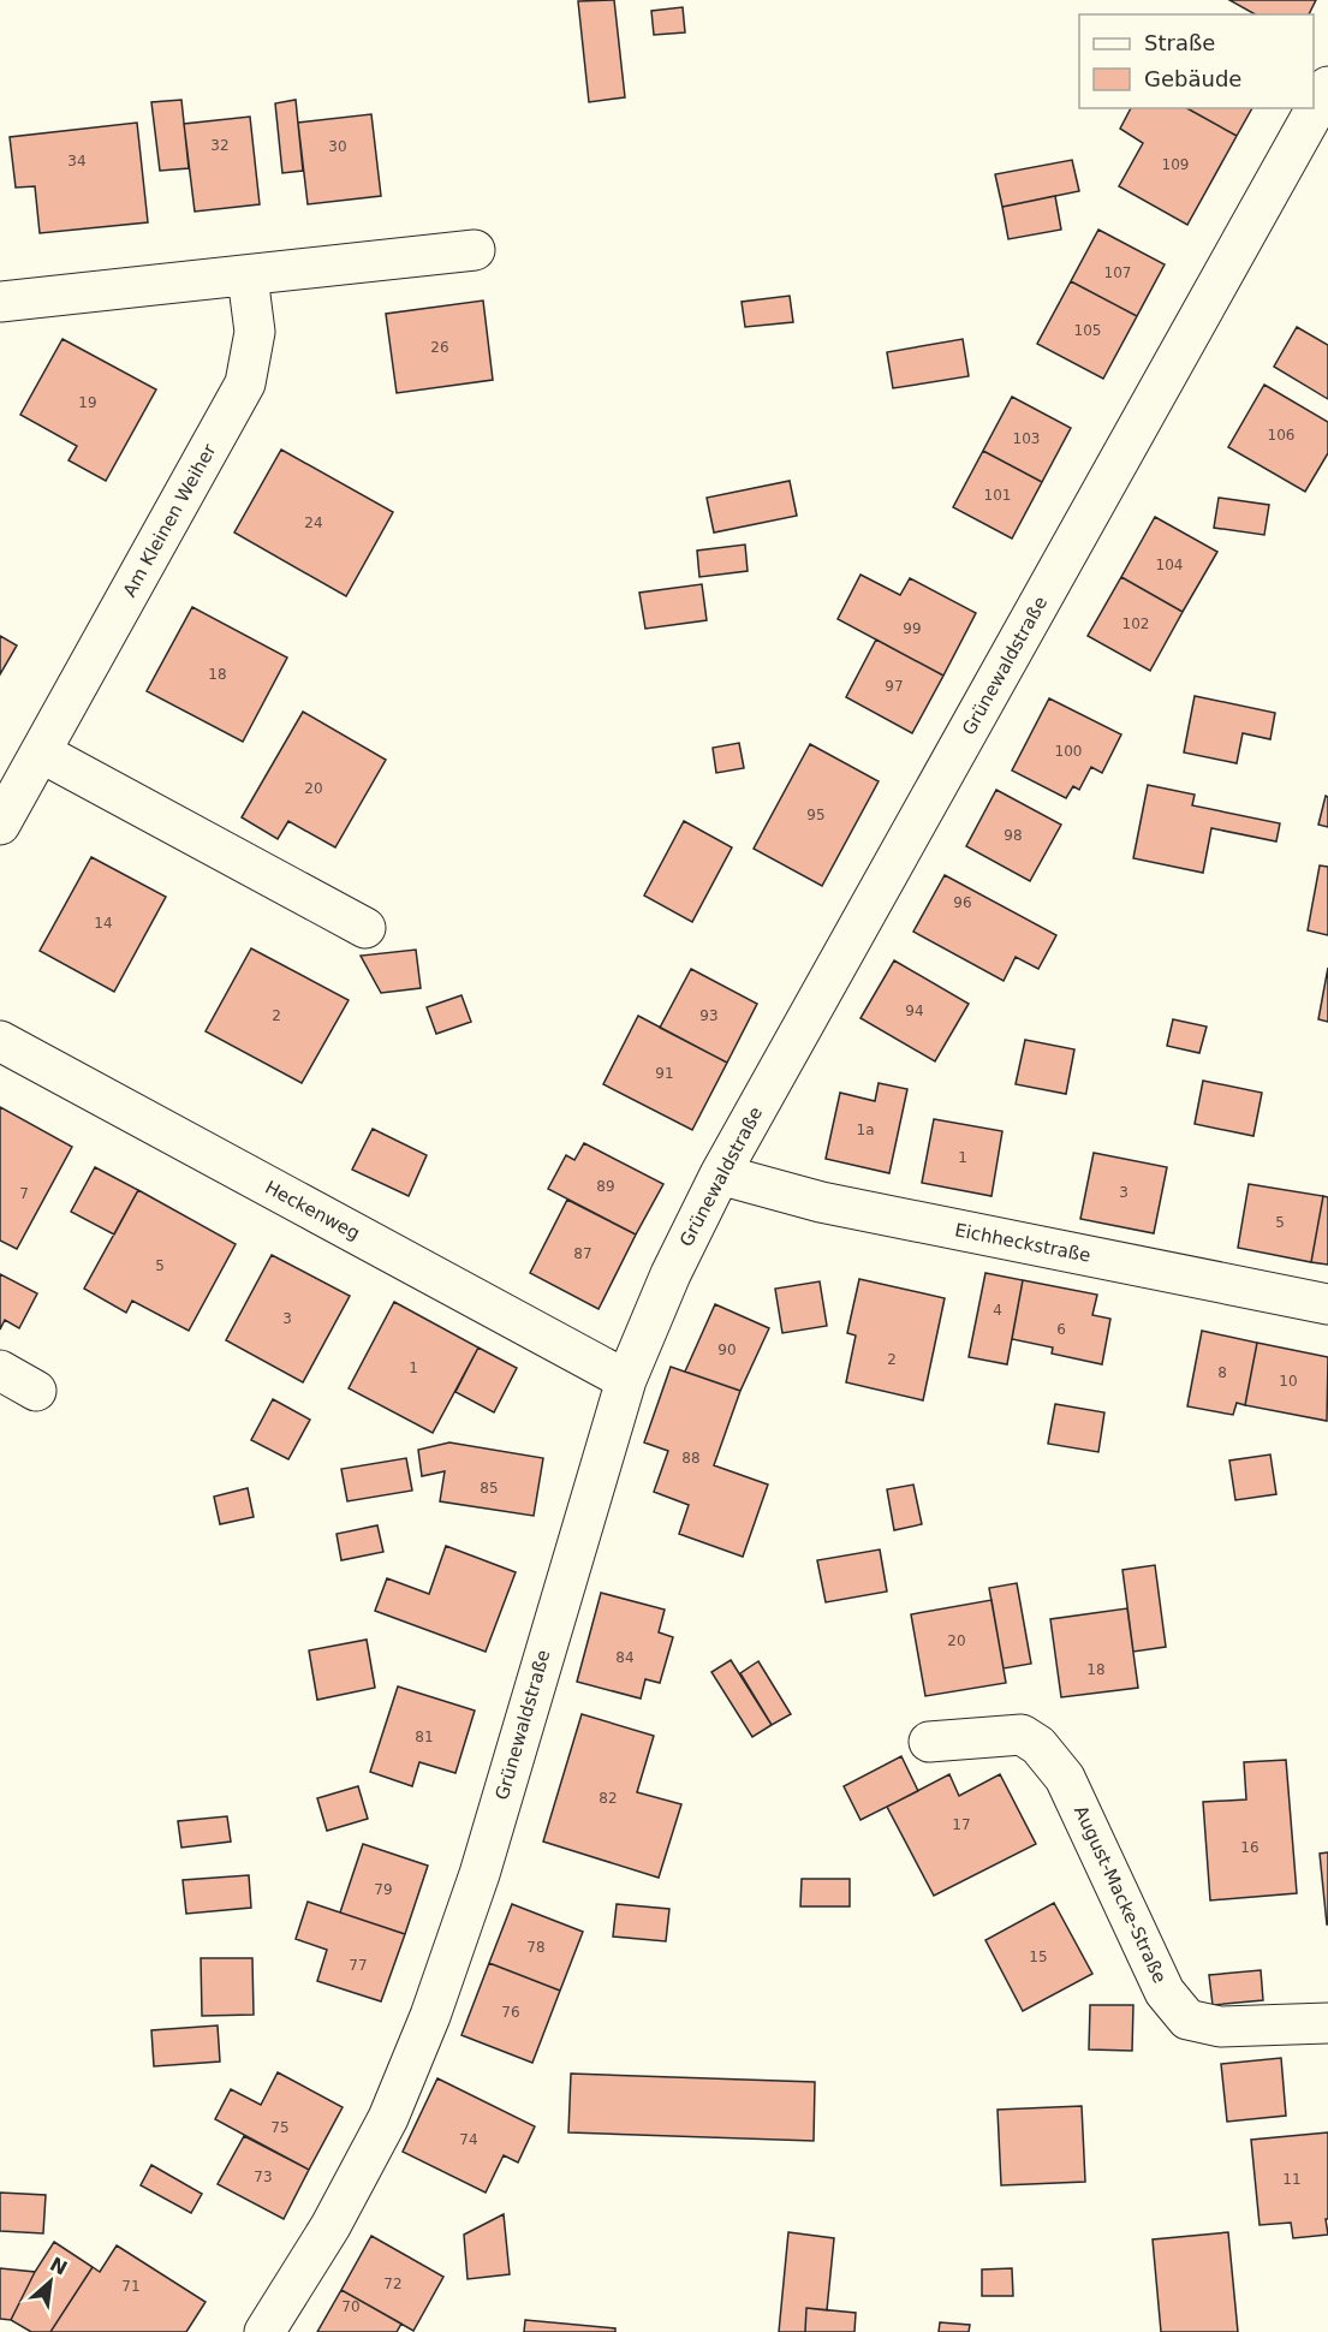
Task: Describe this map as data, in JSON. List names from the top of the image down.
{
  "streets": {
    "street": [
      "Am Kleinen Weiher",
      "Grünewaldstraße",
      "Heckenweg",
      "Eichheckstraße",
      "August-Macke-Straße"
    ]
  },
  "crossings": [
    ["Grünewaldstraße", "Heckenweg"],
    ["Grünewaldstraße", "Eichheckstraße"]
  ],
  "house_numbers": [
    "32",
    "30",
    "34",
    "109",
    "107",
    "105",
    "26",
    "19",
    "106",
    "103",
    "101",
    "24",
    "104",
    "102",
    "99",
    "18",
    "97",
    "100",
    "20",
    "95",
    "98",
    "96",
    "14",
    "94",
    "2",
    "93",
    "91",
    "1a",
    "1",
    "89",
    "3",
    "7",
    "5",
    "87",
    "5",
    "4",
    "3",
    "6",
    "90",
    "2",
    "1",
    "8",
    "10",
    "88",
    "85",
    "20",
    "84",
    "18",
    "81",
    "82",
    "17",
    "16",
    "79",
    "78",
    "15",
    "77",
    "76",
    "75",
    "74",
    "73",
    "11",
    "72",
    "71",
    "70"
  ],
  "legend": ["Straße", "Gebäude"],
  "north": "top right"
}
